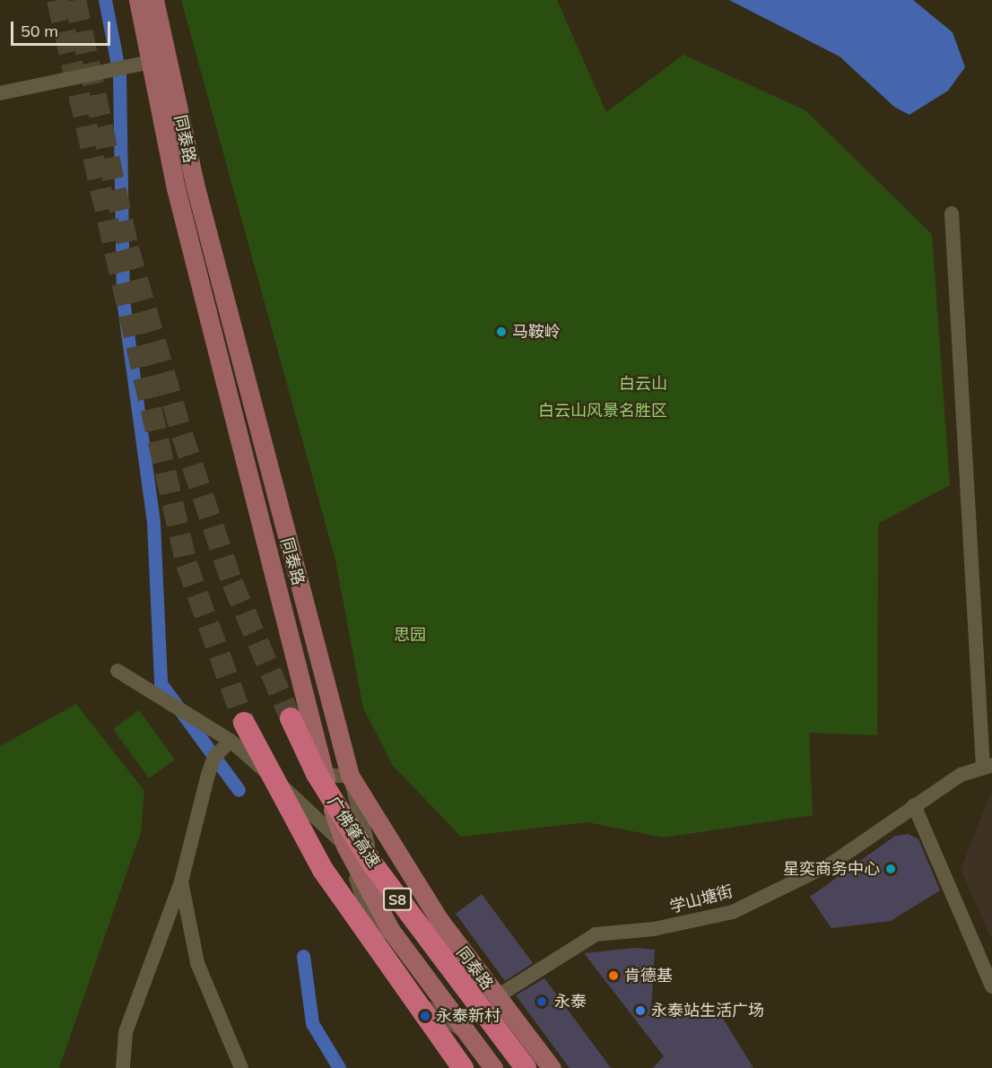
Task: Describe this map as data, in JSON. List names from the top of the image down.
{
  "streets": {
    "highway": ["广佛肇高速", "S8"],
    "main road": ["同泰路"],
    "street": ["学山塘街"]
  },
  "crossings": [
    ["同泰路", "学山塘街"]
  ],
  "parks": ["白云山", "白云山风景名胜区", "思园"],
  "places": [
    "马鞍岭",
    "星奕商务中心",
    "肯德基",
    "永泰",
    "永泰站生活广场",
    "永泰新村"
  ],
  "scale_bar": "50 m"
}
